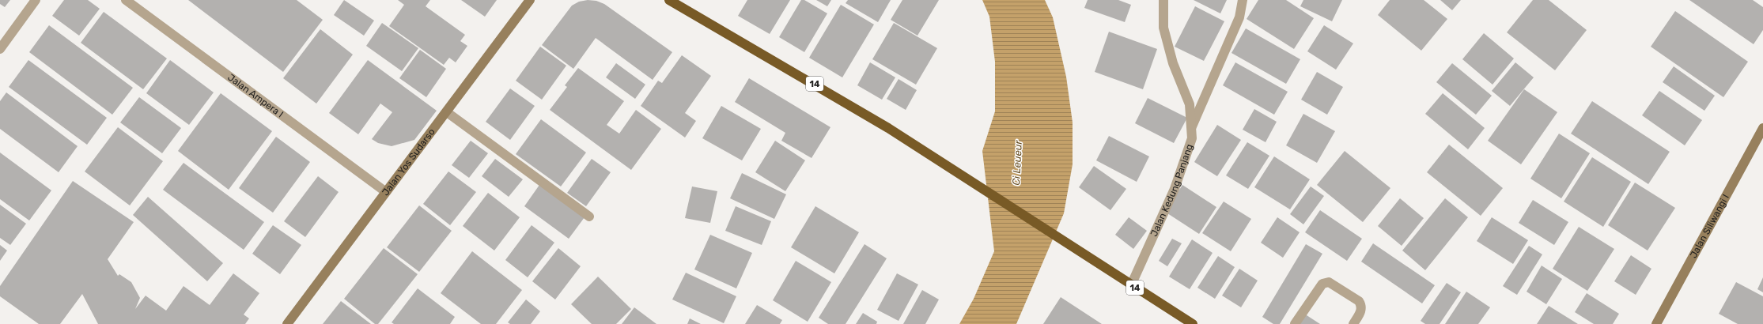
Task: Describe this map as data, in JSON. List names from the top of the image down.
{
  "streets": {
    "highway": ["14"],
    "main road": ["Jalan Yos Sudarso", "Jalan Siliwangi I"],
    "street": ["Jalan Ampera I", "Jalan Kedung Panjang"]
  },
  "crossings": [
    ["14", "Jalan Kedung Panjang"],
    ["Jalan Ampera I", "Jalan Yos Sudarso"]
  ],
  "water": ["Ci Leueur"]
}
